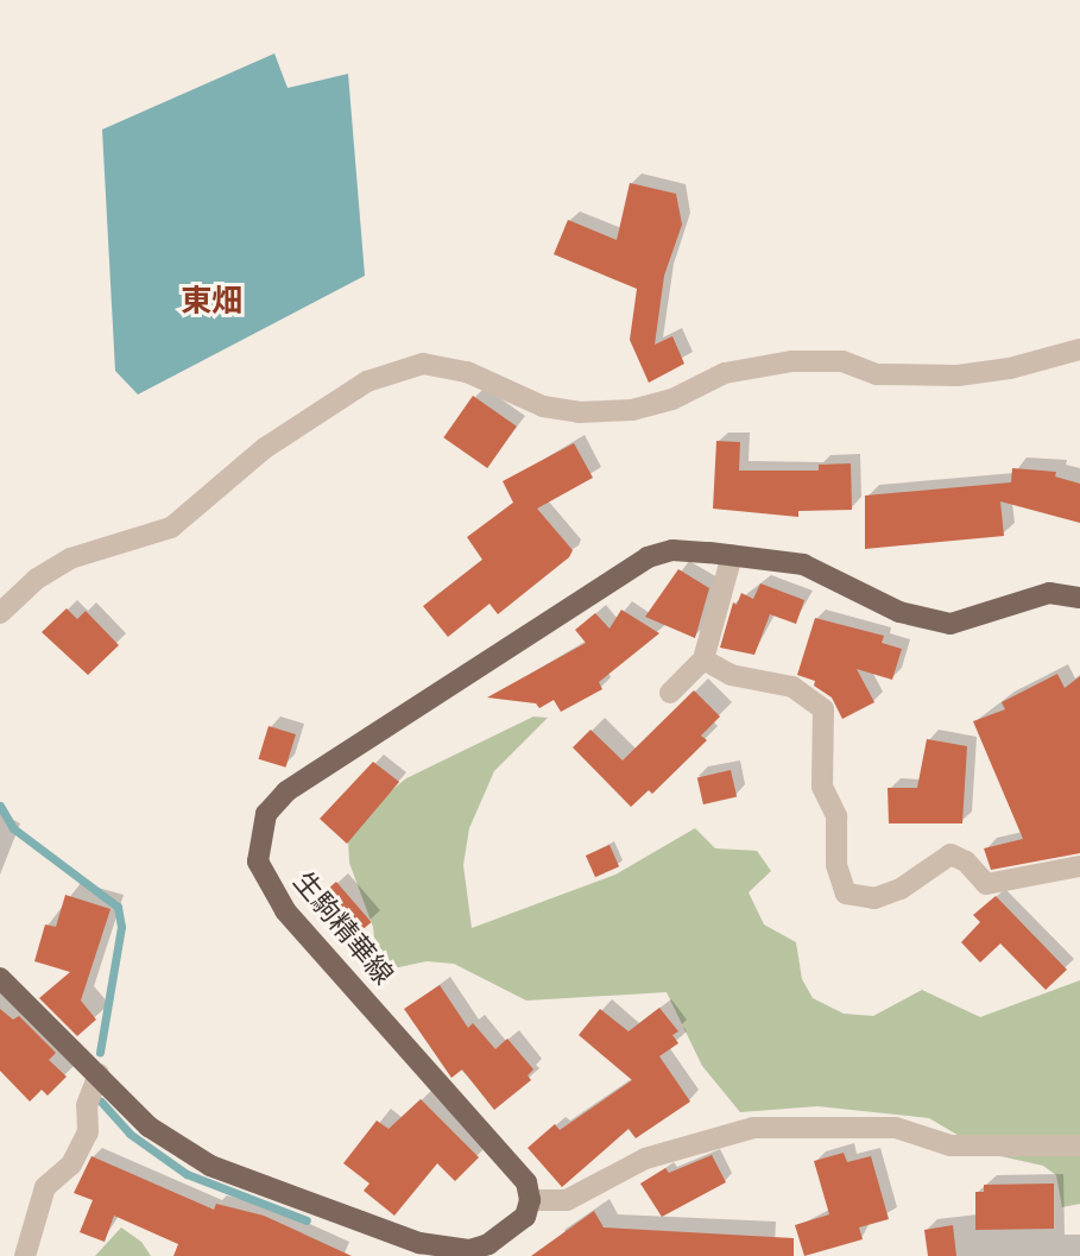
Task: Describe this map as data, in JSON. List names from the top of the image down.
{
  "streets": {
    "main road": ["生駒精華線"]
  },
  "districts": ["東畑"]
}
